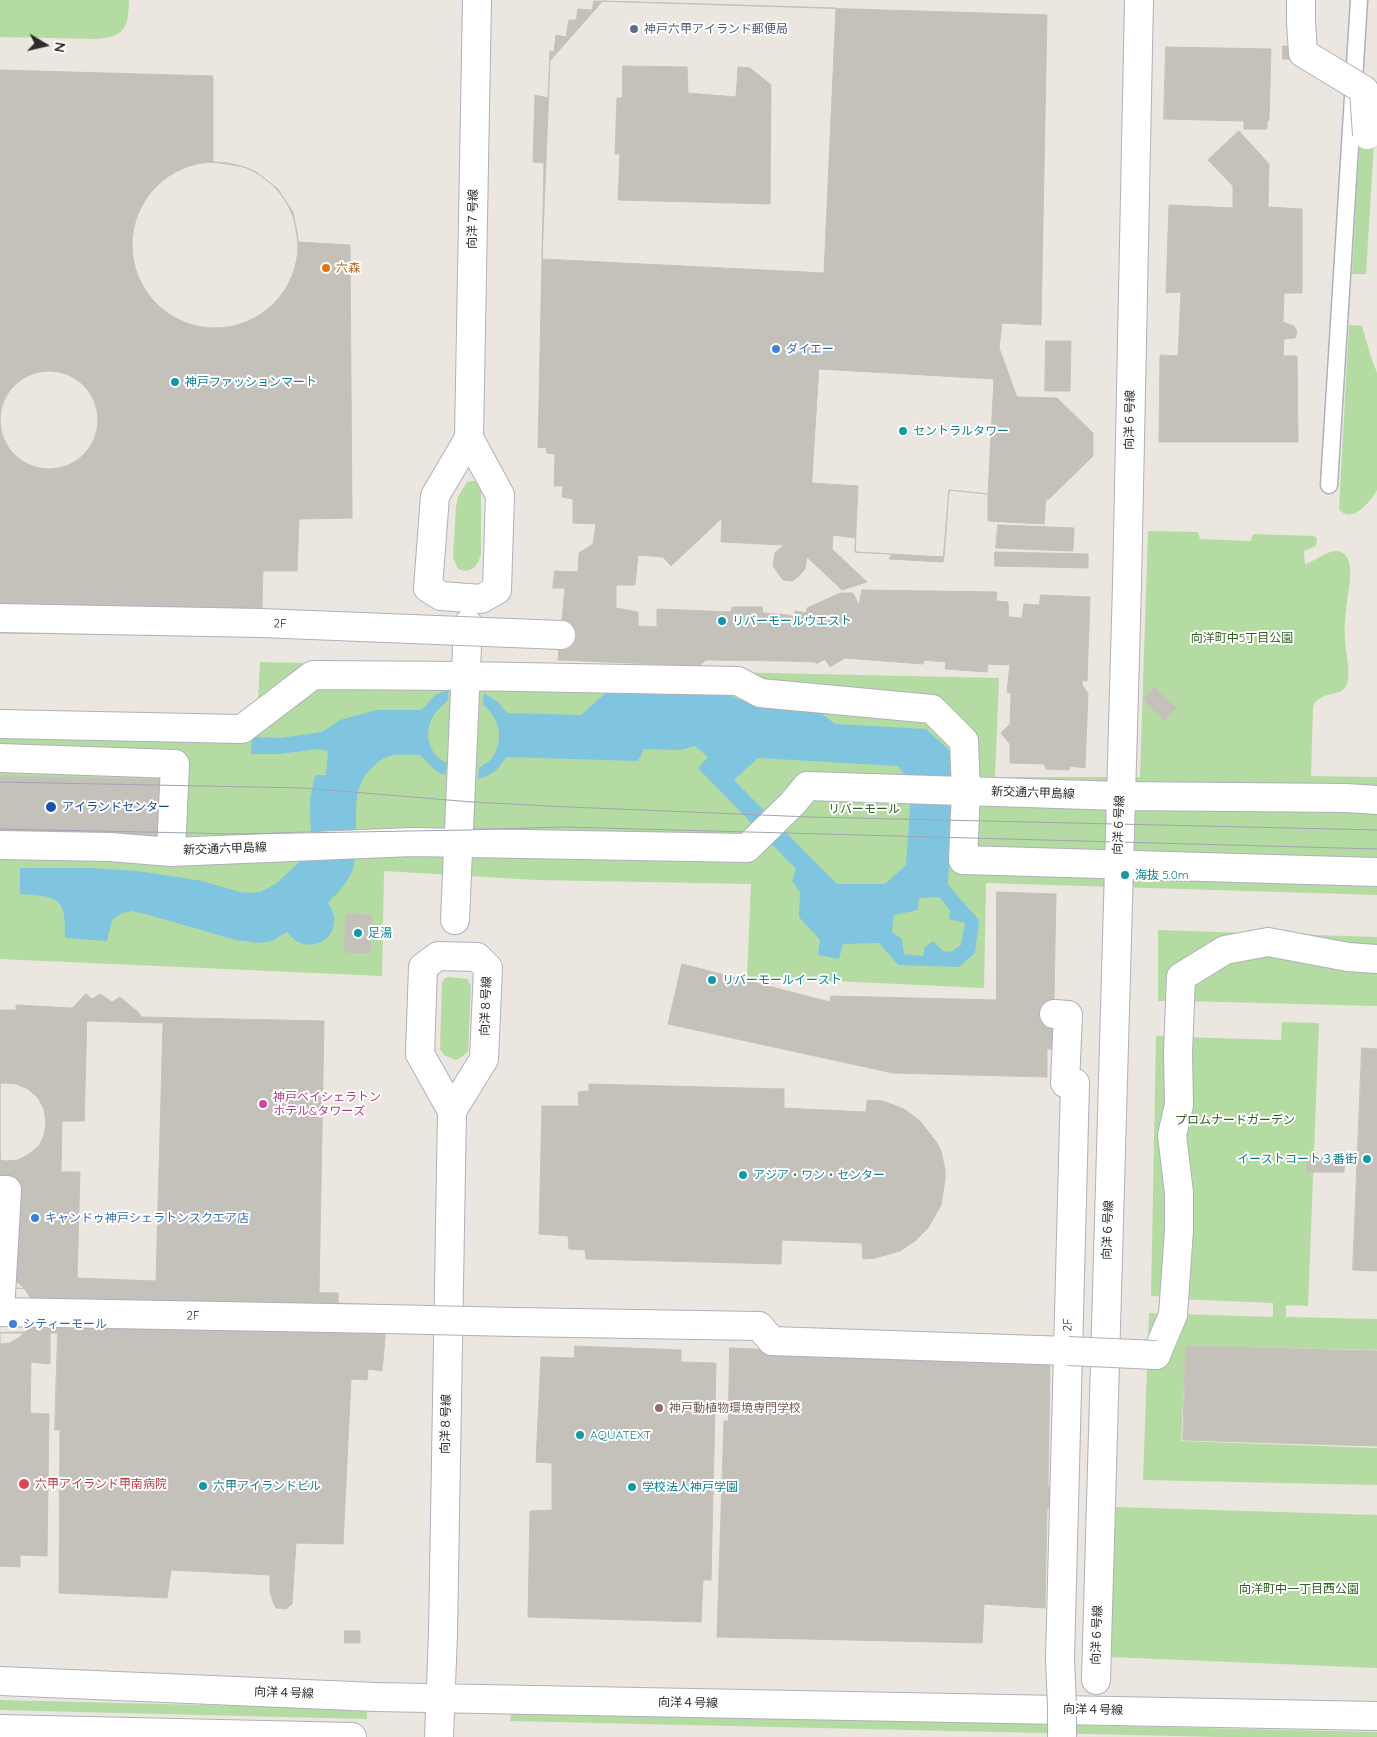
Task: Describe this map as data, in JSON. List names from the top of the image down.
{
  "streets": {
    "street": [
      "向洋７号線",
      "向洋６号線",
      "2F",
      "新交通六甲島線",
      "向洋８号線",
      "向洋４号線"
    ]
  },
  "crossings": [
    ["向洋６号線", "新交通六甲島線"],
    ["向洋８号線", "向洋４号線"]
  ],
  "parks": [
    "向洋町中5丁目公園",
    "リバーモール",
    "プロムナードガーデン",
    "向洋町中一丁目西公園"
  ],
  "places": [
    "神戸六甲アイランド郵便局",
    "六森",
    "ダイエー",
    "神戸ファッションマート",
    "セントラルタワー",
    "リバーモールウエスト",
    "アイランドセンター",
    "海抜 5.0m",
    "足湯",
    "リバーモールイースト",
    "神戸ベイシェラトン ホテル&タワーズ",
    "イーストコート３番街",
    "アジア・ワン・センター",
    "キャンドゥ神戸シェラトンスクエア店",
    "シティーモール",
    "神戸動植物環境専門学校",
    "AQUATEXT",
    "六甲アイランド甲南病院",
    "六甲アイランドビル",
    "学校法人神戸学園"
  ],
  "north": "right"
}
